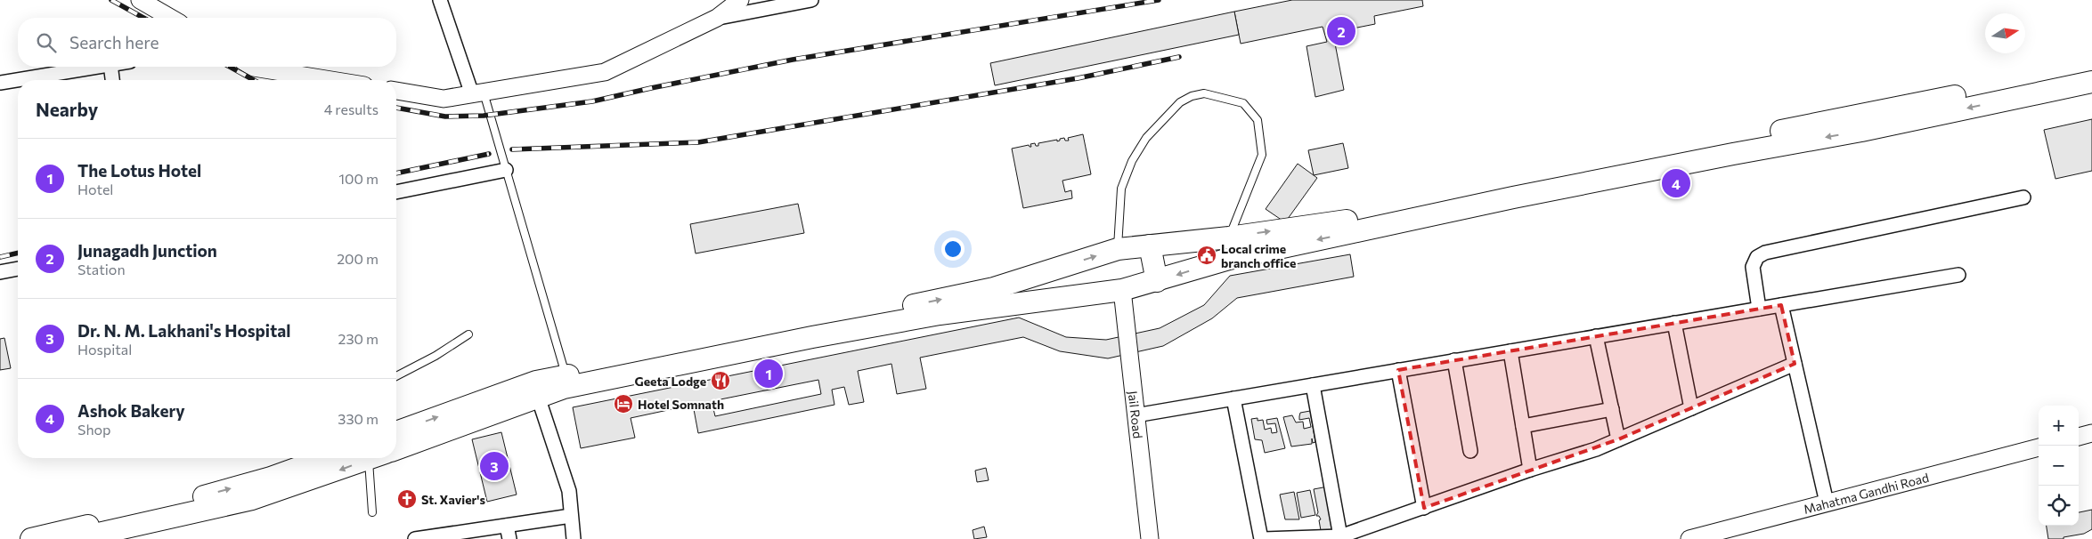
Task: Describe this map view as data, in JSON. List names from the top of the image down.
{
  "streets": {
    "street": ["Jail Road", "Mahatma Gandhi Road"]
  },
  "places": {
    "public building": ["Local crime branch office"],
    "restaurant": ["Geeta Lodge"],
    "hotel": ["Hotel Somnath"],
    "church": ["St. Xavier's"]
  },
  "north": "right",
  "page": {
    "pins": [
      "2",
      "4",
      "1",
      "3"
    ],
    "search": "Search here",
    "heading": ["Nearby", "4 results"],
    "list": [
      {
        "mark": "1",
        "name": "The Lotus Hotel",
        "note": "Hotel",
        "value": "100 m"
      },
      {
        "mark": "2",
        "name": "Junagadh Junction",
        "note": "Station",
        "value": "200 m"
      },
      {
        "mark": "3",
        "name": "Dr. N. M. Lakhani's Hospital",
        "note": "Hospital",
        "value": "230 m"
      },
      {
        "mark": "4",
        "name": "Ashok Bakery",
        "note": "Shop",
        "value": "330 m"
      }
    ],
    "map_buttons": ["+", "−"]
  }
}
